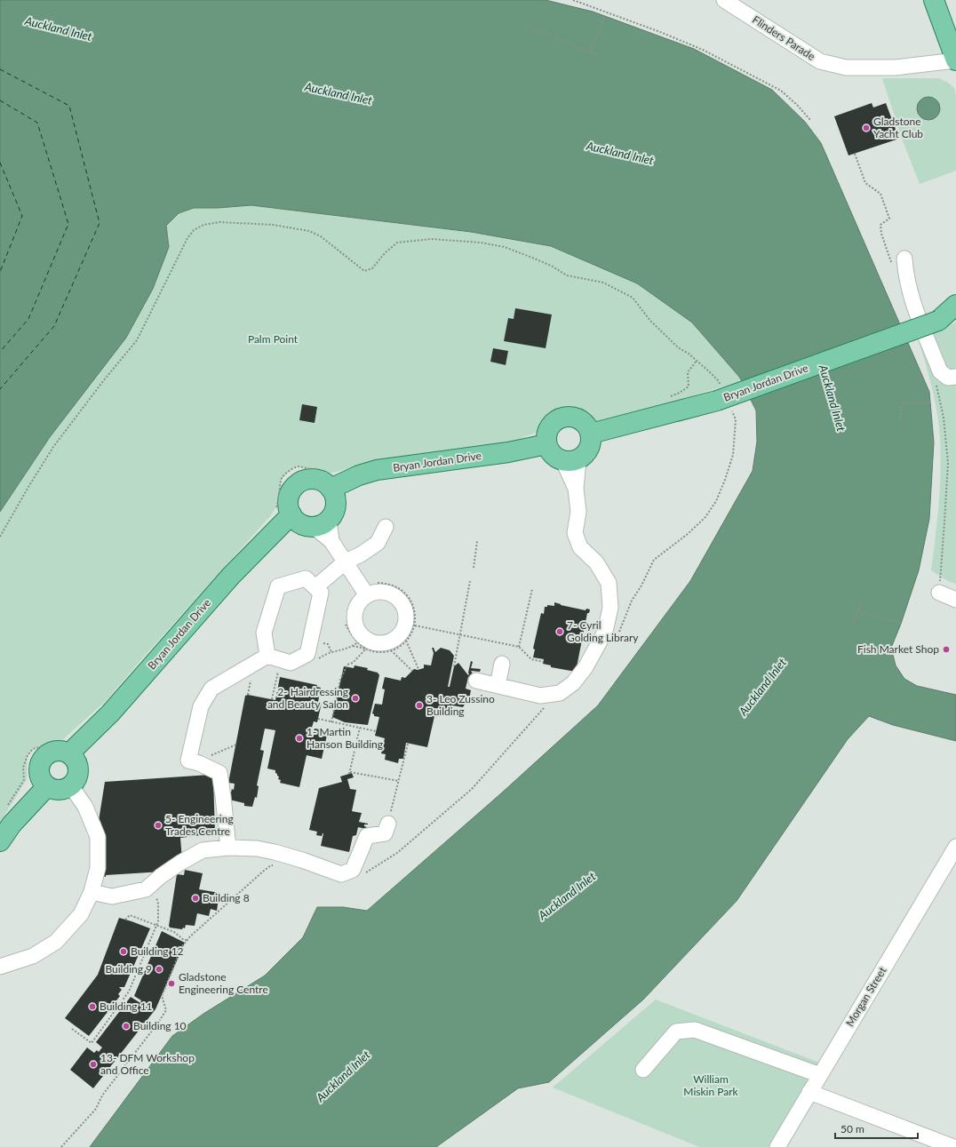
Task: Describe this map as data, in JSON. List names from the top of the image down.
{
  "streets": {
    "main road": ["Bryan Jordan Drive"],
    "street": ["Flinders Parade", "Morgan Street"]
  },
  "water": ["Auckland Inlet"],
  "parks": ["Palm Point", "William Miskin Park"],
  "places": [
    "Gladstone Yacht Club",
    "7- Cyril Golding Library",
    "Fish Market Shop",
    "2- Hairdressing and Beauty Salon",
    "3- Leo Zussino Building",
    "1- Martin Hanson Building",
    "5- Engineering Trades Centre",
    "Building 8",
    "Building 12",
    "Building 9",
    "Gladstone Engineering Centre",
    "Building 11",
    "Building 10",
    "13- DFM Workshop and Office"
  ],
  "scale_bar": "50 m"
}
